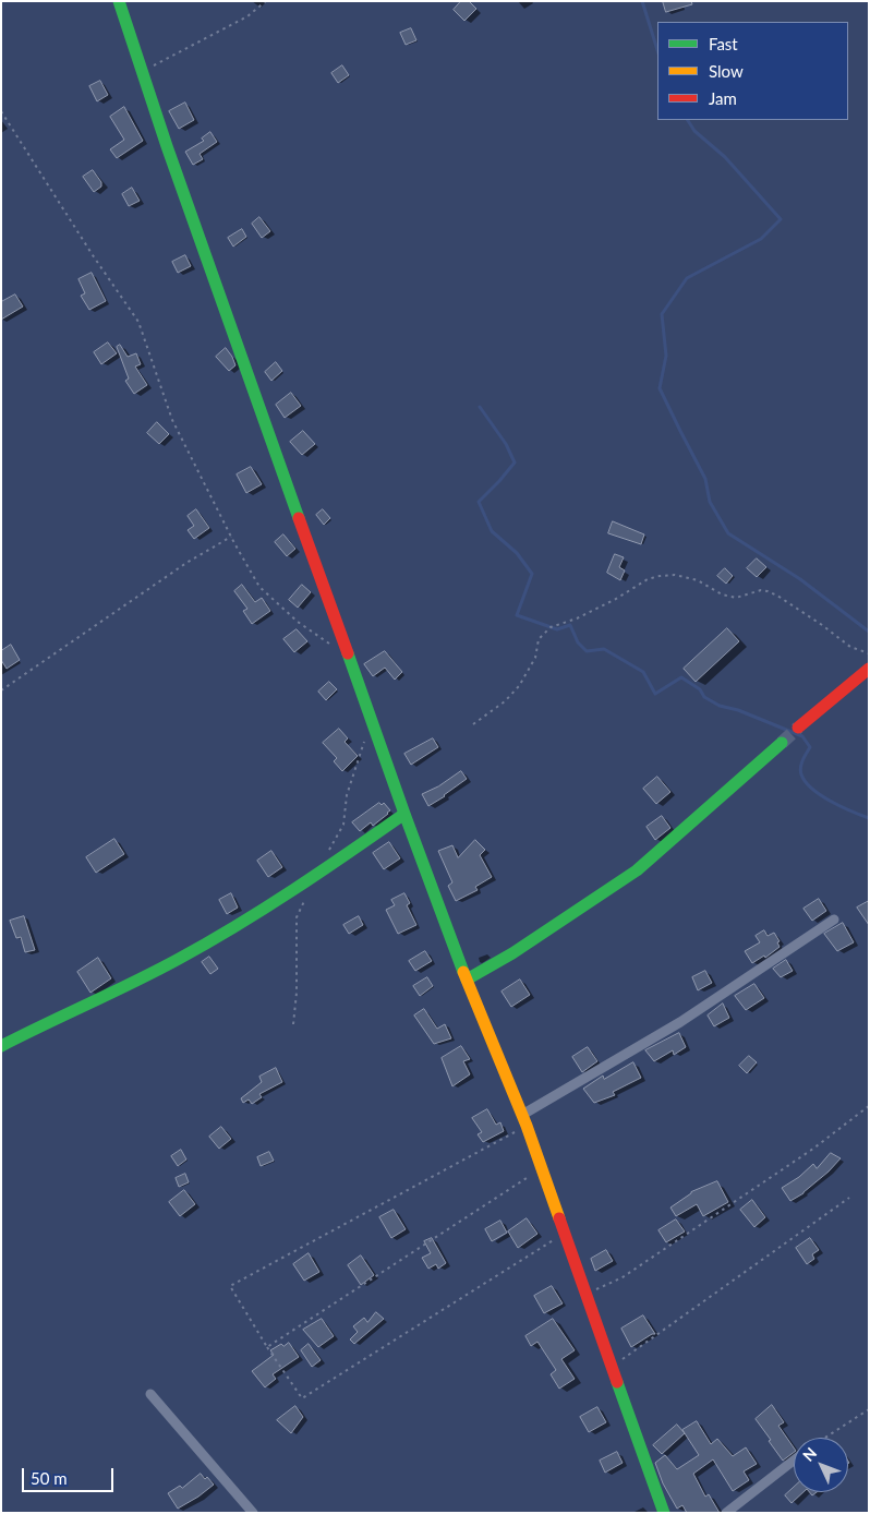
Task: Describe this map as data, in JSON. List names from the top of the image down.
{
  "legend": ["Fast", "Slow", "Jam"],
  "scale_bar": "50 m",
  "north": "top left"
}
